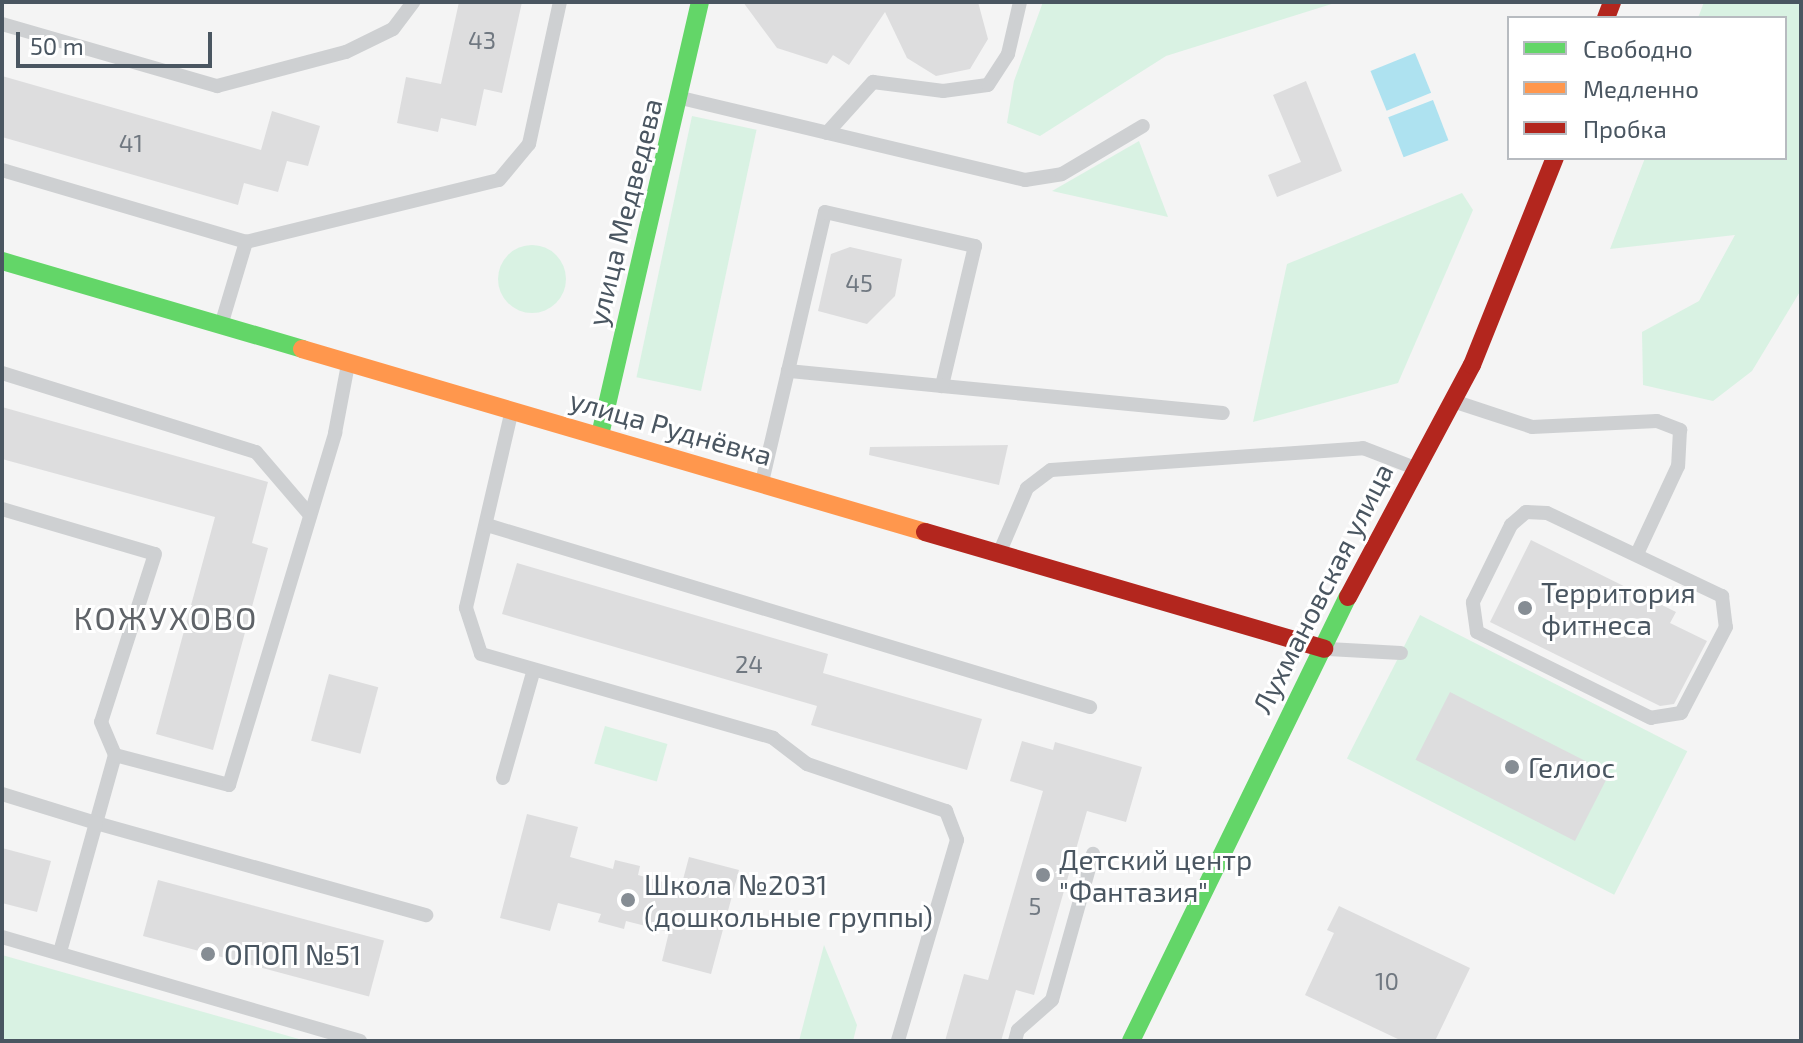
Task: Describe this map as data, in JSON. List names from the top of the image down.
{
  "streets": {
    "street": ["улица Медведева", "улица Руднёвка", "Лухмановская улица"]
  },
  "crossings": [
    ["улица Медведева", "улица Руднёвка"],
    ["улица Руднёвка", "Лухмановская улица"]
  ],
  "districts": ["КОЖУХОВО"],
  "places": [
    "Территория фитнеса",
    "Гелиос",
    "Детский центр \"Фантазия\"",
    "Школа №2031 (дошкольные группы)",
    "ОПОП №51"
  ],
  "house_numbers": [
    "43",
    "41",
    "45",
    "24",
    "5",
    "10"
  ],
  "legend": ["Свободно", "Медленно", "Пробка"],
  "scale_bar": "50 m"
}
